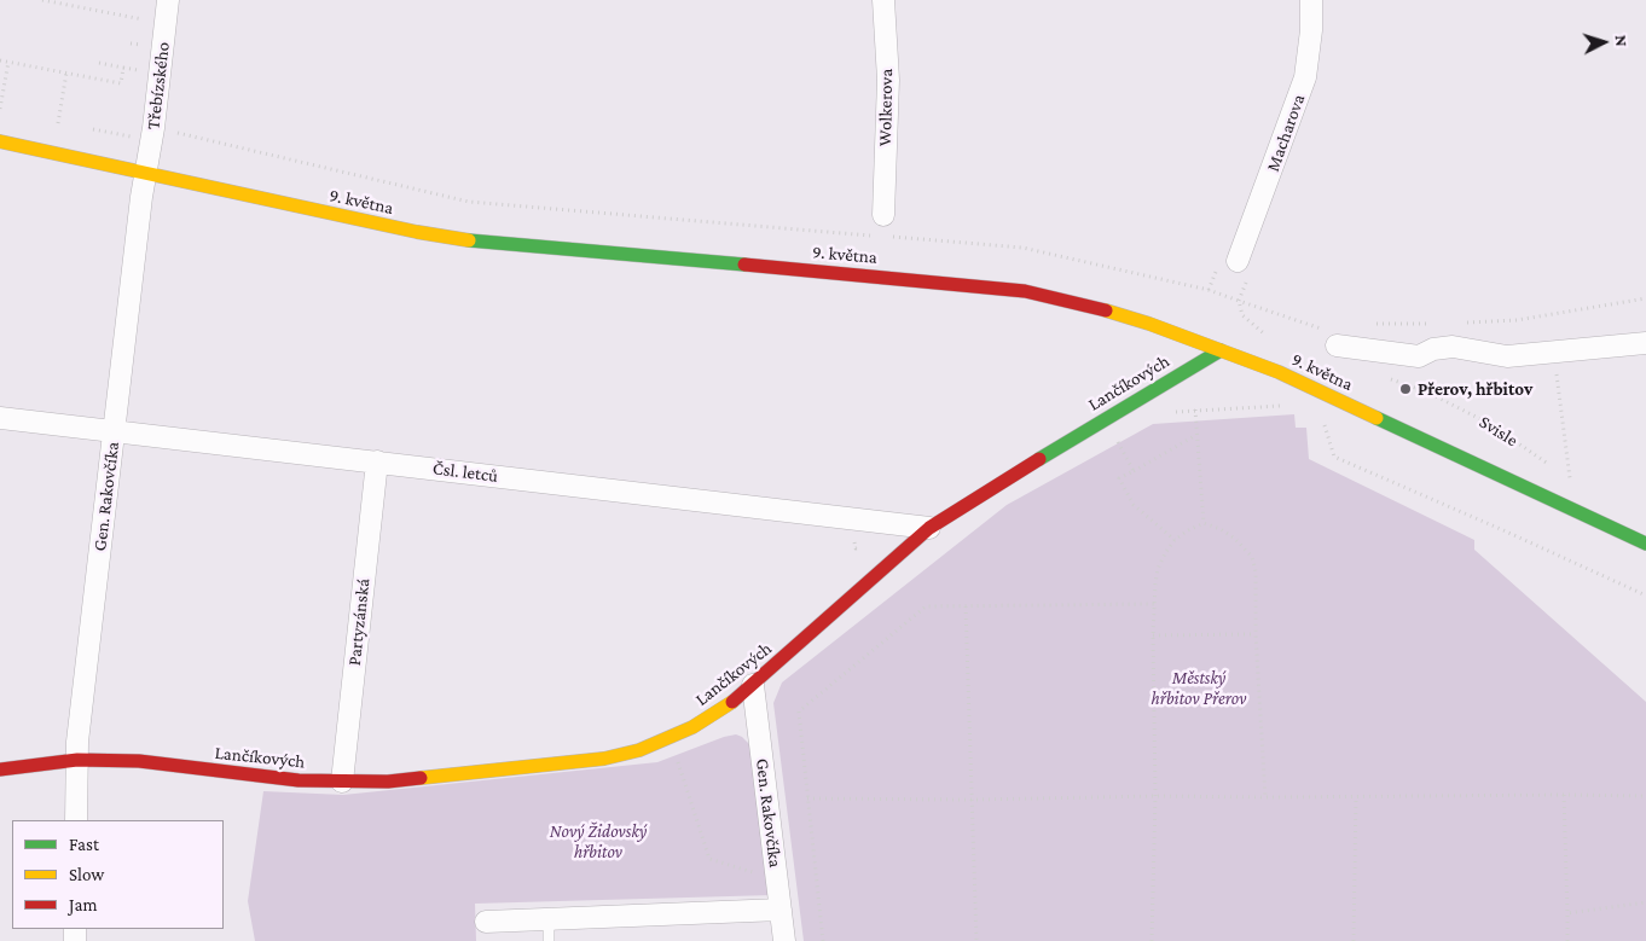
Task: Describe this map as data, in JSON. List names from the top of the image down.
{
  "streets": {
    "main road": ["9. května", "Lančíkových"],
    "street": [
      "Třebízského",
      "Wolkerova",
      "Macharova",
      "Čsl. letců",
      "Gen. Rakovčíka",
      "Partyzánská"
    ],
    "path": ["Svisle"]
  },
  "crossings": [
    ["Třebízského", "9. května"],
    ["Třebízského", "Gen. Rakovčíka"],
    ["9. května", "Lančíkových"],
    ["9. května", "Gen. Rakovčíka"],
    ["Lančíkových", "Čsl. letců"],
    ["Lančíkových", "Gen. Rakovčíka"],
    ["Lančíkových", "Partyzánská"],
    ["Čsl. letců", "Gen. Rakovčíka"],
    ["Čsl. letců", "Partyzánská"]
  ],
  "parks": ["Městský hřbitov Přerov", "Nový Židovský hřbitov"],
  "places": ["Přerov, hřbitov"],
  "legend": ["Fast", "Slow", "Jam"],
  "north": "right"
}
